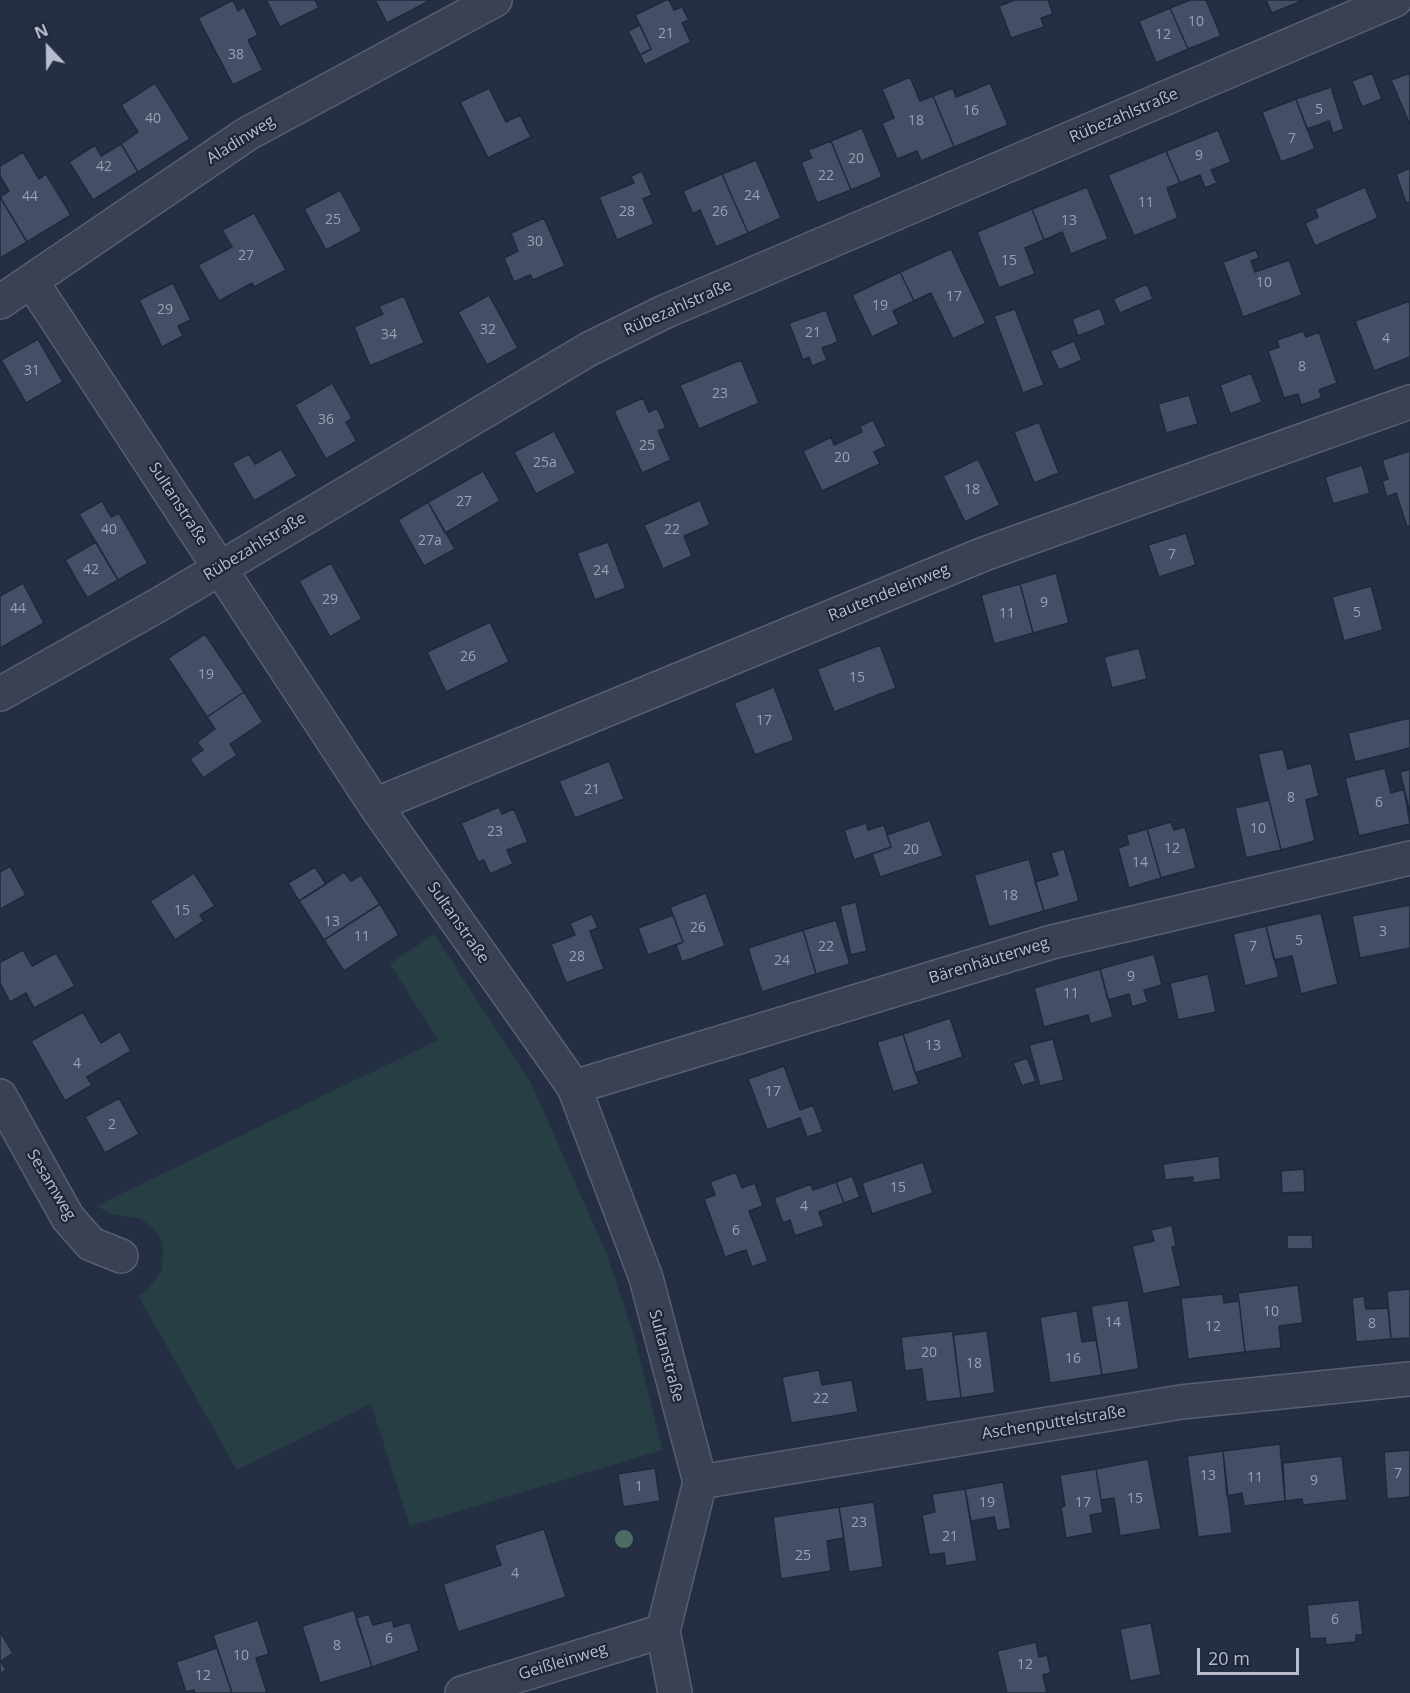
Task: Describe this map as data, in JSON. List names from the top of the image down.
{
  "streets": {
    "street": [
      "Rübezahlstraße",
      "Aladinweg",
      "Sultanstraße",
      "Rautendeleinweg",
      "Bärenhäuterweg",
      "Sesamweg",
      "Aschenputtelstraße",
      "Geißleinweg"
    ]
  },
  "crossings": [
    ["Rübezahlstraße", "Sultanstraße"],
    ["Aladinweg", "Sultanstraße"],
    ["Sultanstraße", "Rautendeleinweg"],
    ["Sultanstraße", "Bärenhäuterweg"],
    ["Sultanstraße", "Aschenputtelstraße"],
    ["Sultanstraße", "Geißleinweg"]
  ],
  "house_numbers": [
    "10",
    "21",
    "12",
    "38",
    "5",
    "16",
    "40",
    "18",
    "7",
    "9",
    "20",
    "42",
    "22",
    "24",
    "44",
    "11",
    "28",
    "26",
    "25",
    "13",
    "30",
    "27",
    "15",
    "10",
    "17",
    "19",
    "29",
    "32",
    "21",
    "34",
    "4",
    "8",
    "31",
    "23",
    "36",
    "25",
    "20",
    "25a",
    "18",
    "27",
    "40",
    "22",
    "27a",
    "7",
    "42",
    "24",
    "29",
    "9",
    "44",
    "5",
    "11",
    "26",
    "19",
    "15",
    "17",
    "21",
    "8",
    "6",
    "10",
    "23",
    "12",
    "20",
    "14",
    "18",
    "15",
    "13",
    "26",
    "3",
    "11",
    "5",
    "22",
    "7",
    "28",
    "24",
    "9",
    "11",
    "13",
    "4",
    "17",
    "2",
    "15",
    "4",
    "6",
    "10",
    "14",
    "8",
    "12",
    "20",
    "16",
    "18",
    "22",
    "7",
    "13",
    "11",
    "9",
    "1",
    "15",
    "19",
    "17",
    "23",
    "21",
    "25",
    "4",
    "6",
    "6",
    "8",
    "10",
    "12",
    "12"
  ],
  "scale_bar": "20 m",
  "north": "top"
}
